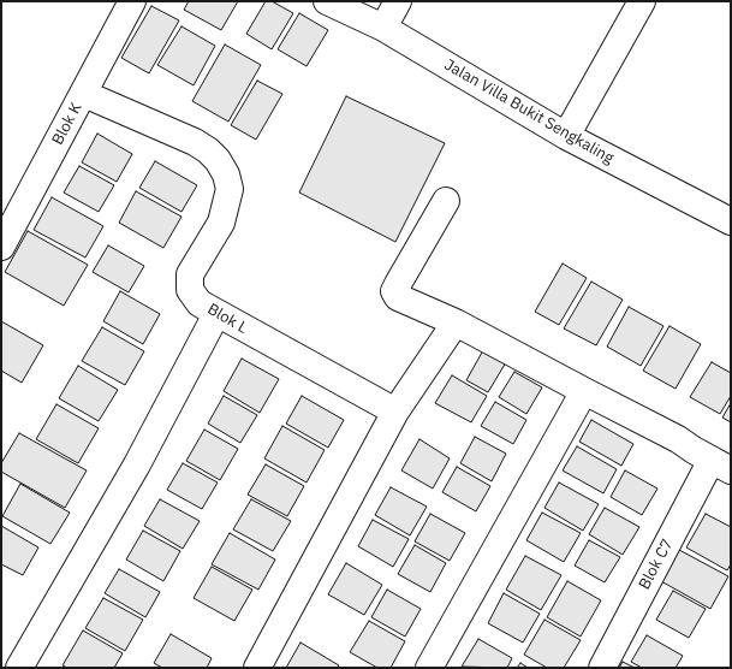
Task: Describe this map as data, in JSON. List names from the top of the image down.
{
  "streets": {
    "street": [
      "Jalan Villa Bukit Sengkaling",
      "Blok K",
      "Blok L",
      "Blok C7"
    ]
  },
  "crossings": [
    ["Blok K", "Blok L"]
  ]
}
